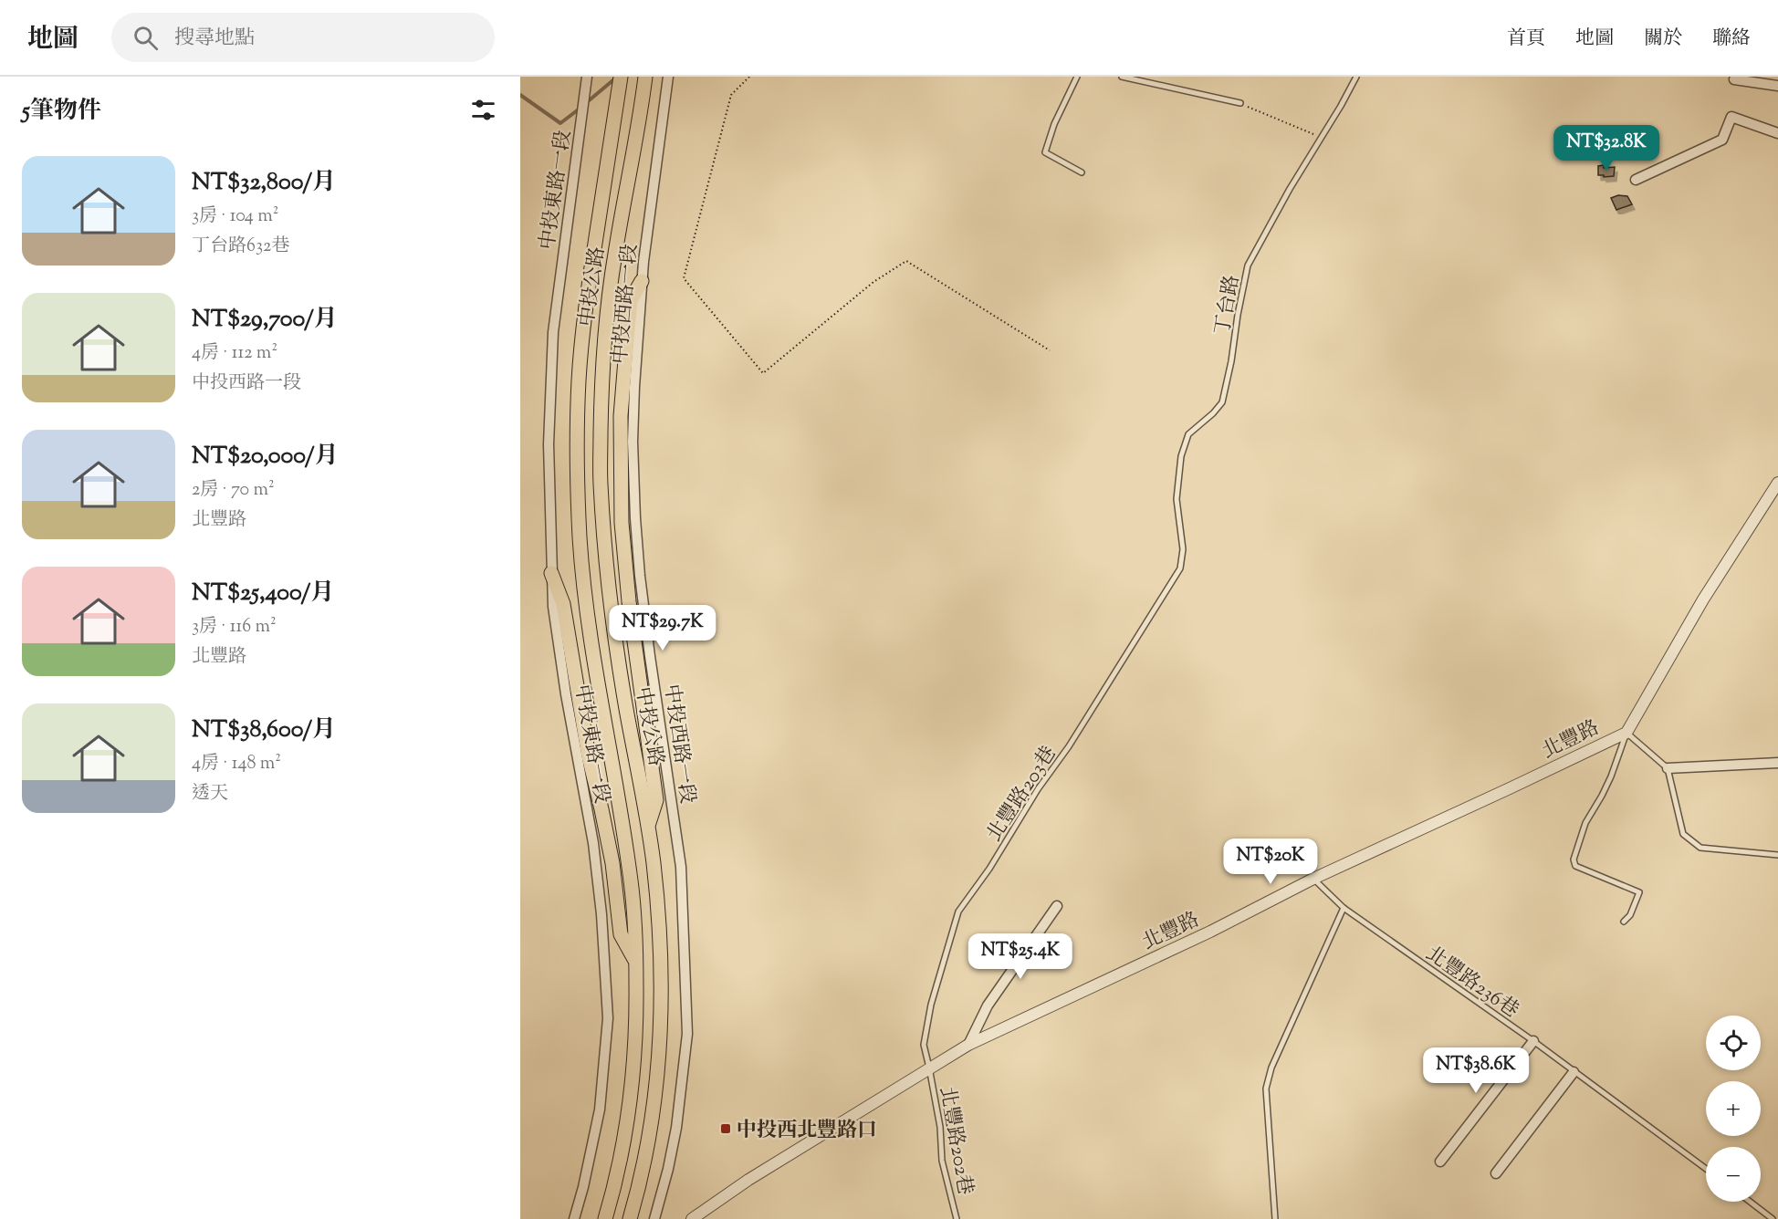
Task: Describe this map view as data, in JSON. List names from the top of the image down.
{
  "streets": {
    "main road": ["中投公路"],
    "street": ["中投東路一段", "中投西路一段", "北豐路"],
    "lane": [
      "丁台路",
      "北豐路203巷",
      "北豐路236巷",
      "北豐路202巷"
    ]
  },
  "crossings": [
    ["丁台路", "北豐路203巷"],
    ["北豐路", "北豐路203巷"],
    ["北豐路", "北豐路236巷"],
    ["北豐路", "北豐路202巷"],
    ["北豐路203巷", "北豐路202巷"]
  ],
  "places": {
    "transit": ["中投西北豐路口"]
  },
  "page": {
    "header": "地圖",
    "search": "搜尋地點",
    "nav": [
      "首頁",
      "地圖",
      "關於",
      "聯絡"
    ],
    "heading": "5筆物件",
    "price": [
      "NT$32.8K",
      "NT$29.7K",
      "NT$20K",
      "NT$25.4K",
      "NT$38.6K"
    ],
    "list": [
      {
        "name": "NT$32,800/月",
        "note": "3房 · 104 m² · 丁台路632巷"
      },
      {
        "name": "NT$29,700/月",
        "note": "4房 · 112 m² · 中投西路一段"
      },
      {
        "name": "NT$20,000/月",
        "note": "2房 · 70 m² · 北豐路"
      },
      {
        "name": "NT$25,400/月",
        "note": "3房 · 116 m² · 北豐路"
      },
      {
        "name": "NT$38,600/月",
        "note": "4房 · 148 m² · 透天"
      }
    ],
    "map_buttons": ["+", "−"]
  }
}
